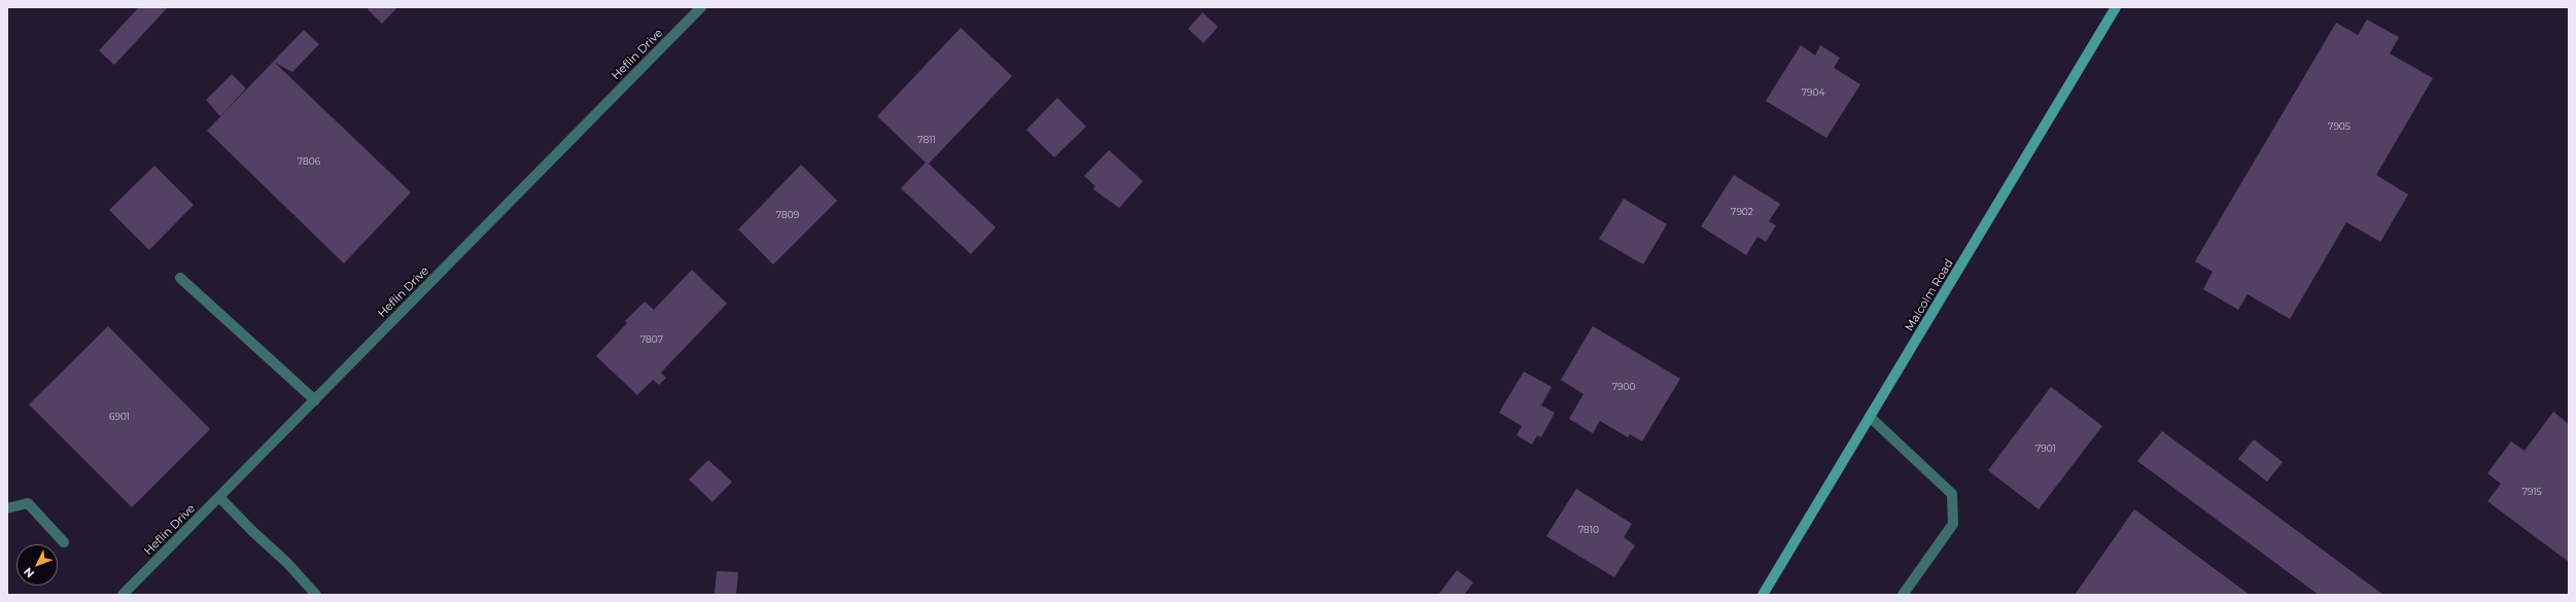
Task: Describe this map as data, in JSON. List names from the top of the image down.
{
  "streets": {
    "street": ["Heflin Drive", "Malcolm Road"]
  },
  "house_numbers": [
    "7904",
    "7905",
    "7811",
    "7806",
    "7902",
    "7809",
    "7807",
    "7900",
    "6901",
    "7901",
    "7915",
    "7810"
  ],
  "north": "bottom left"
}
